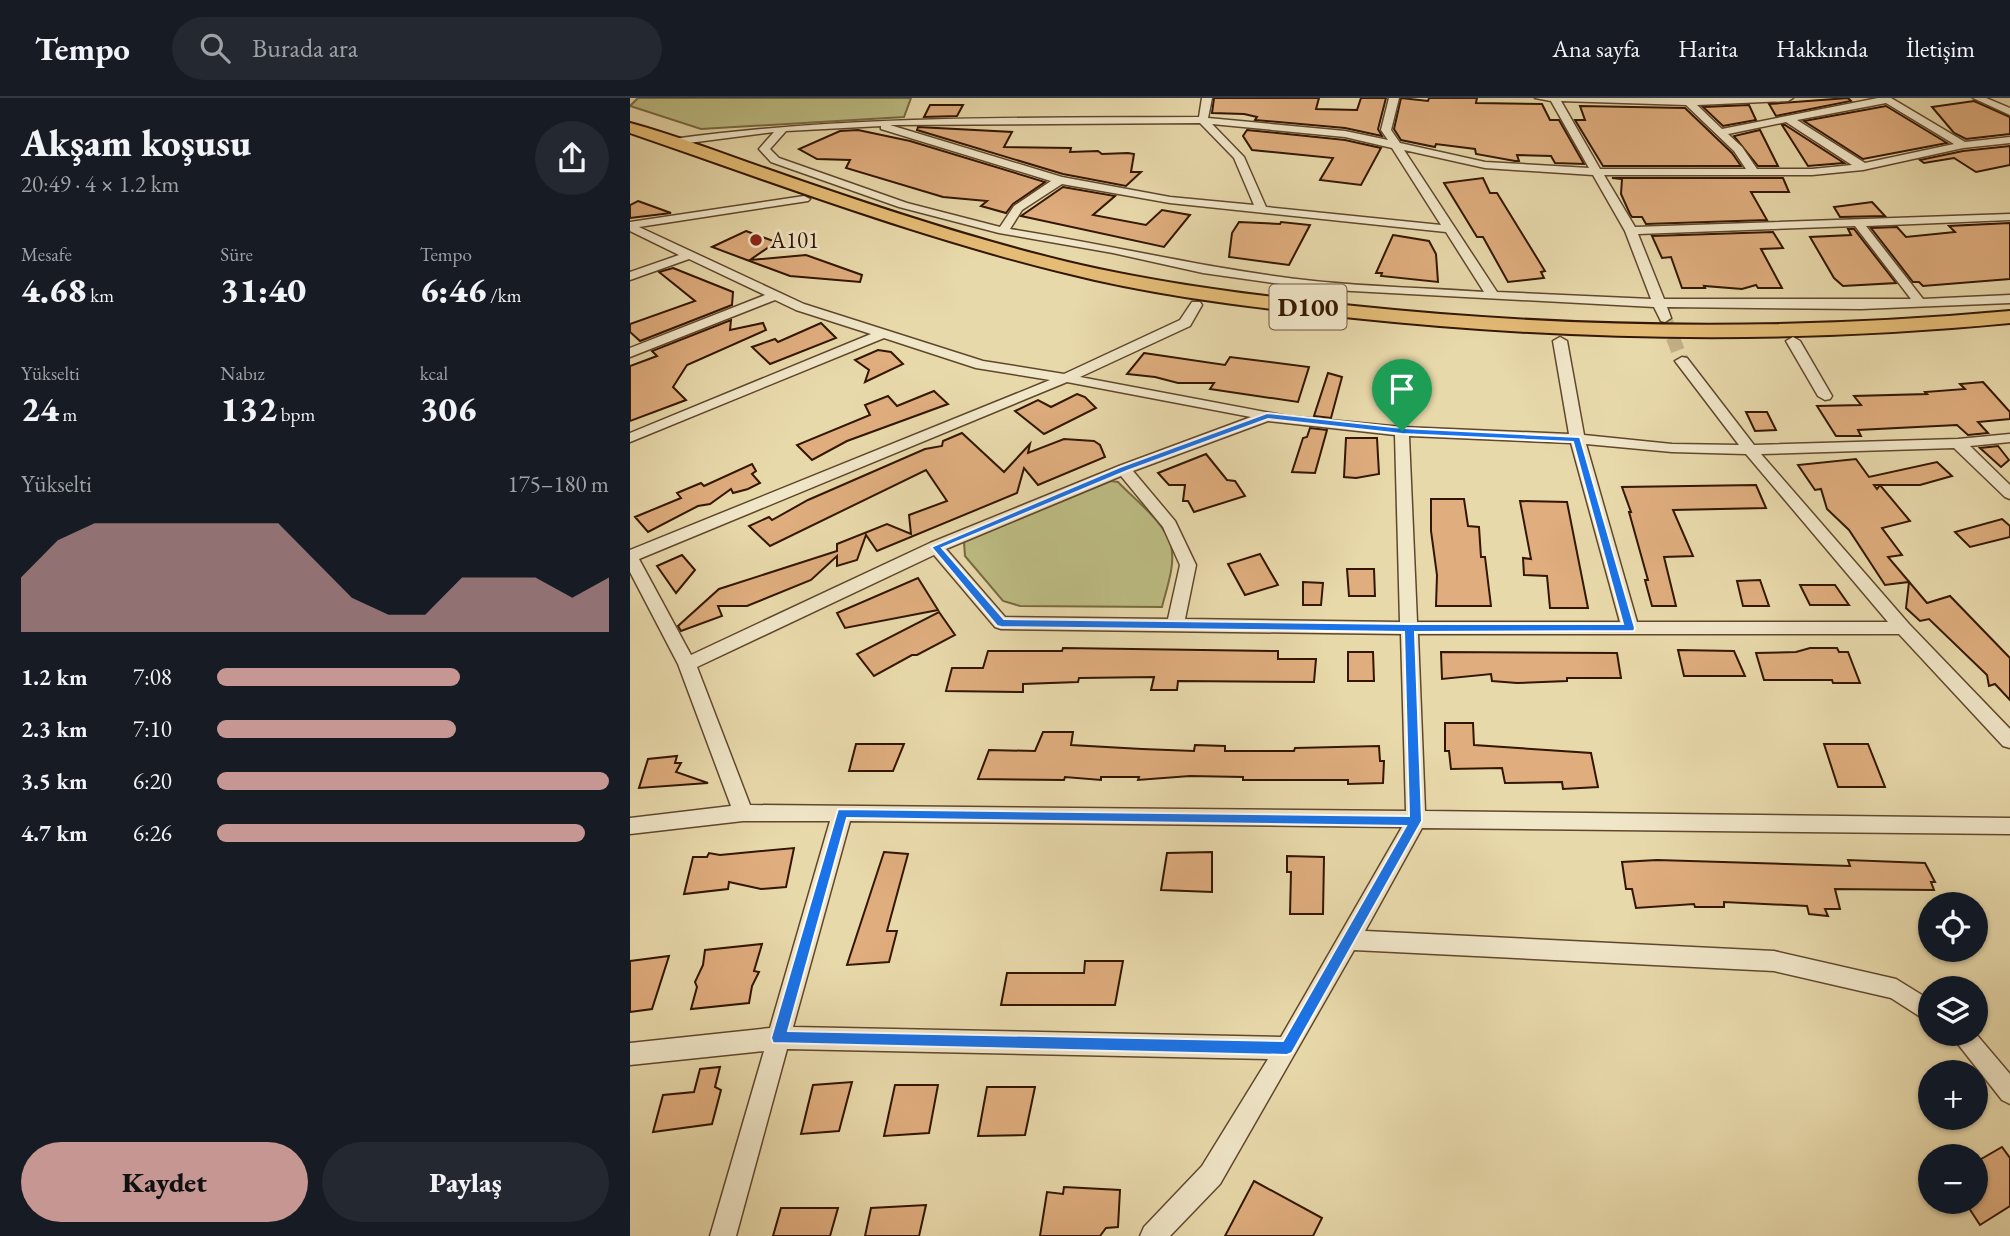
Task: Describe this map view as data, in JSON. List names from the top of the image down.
{
  "streets": {
    "highway": ["D100"]
  },
  "places": ["A101"],
  "page": {
    "header": "Tempo",
    "search": "Burada ara",
    "nav": [
      "Ana sayfa",
      "Harita",
      "Hakkında",
      "İletişim"
    ],
    "heading": ["Akşam koşusu", "20:49 · 4 × 1.2 km"],
    "stats": [
      ["Mesafe", "4.68 km"],
      ["Süre", "31:40"],
      ["Tempo", "6:46 /km"],
      ["Yükselti", "24 m"],
      ["Nabız", "132 bpm"],
      ["kcal", "306"]
    ],
    "chart": ["Yükselti", "175–180 m"],
    "list": [
      {
        "name": "1.2 km",
        "note": "7:08"
      },
      {
        "name": "2.3 km",
        "note": "7:10"
      },
      {
        "name": "3.5 km",
        "note": "6:20"
      },
      {
        "name": "4.7 km",
        "note": "6:26"
      }
    ],
    "map_buttons": ["+", "−"],
    "buttons": ["Kaydet", "Paylaş"]
  }
}
